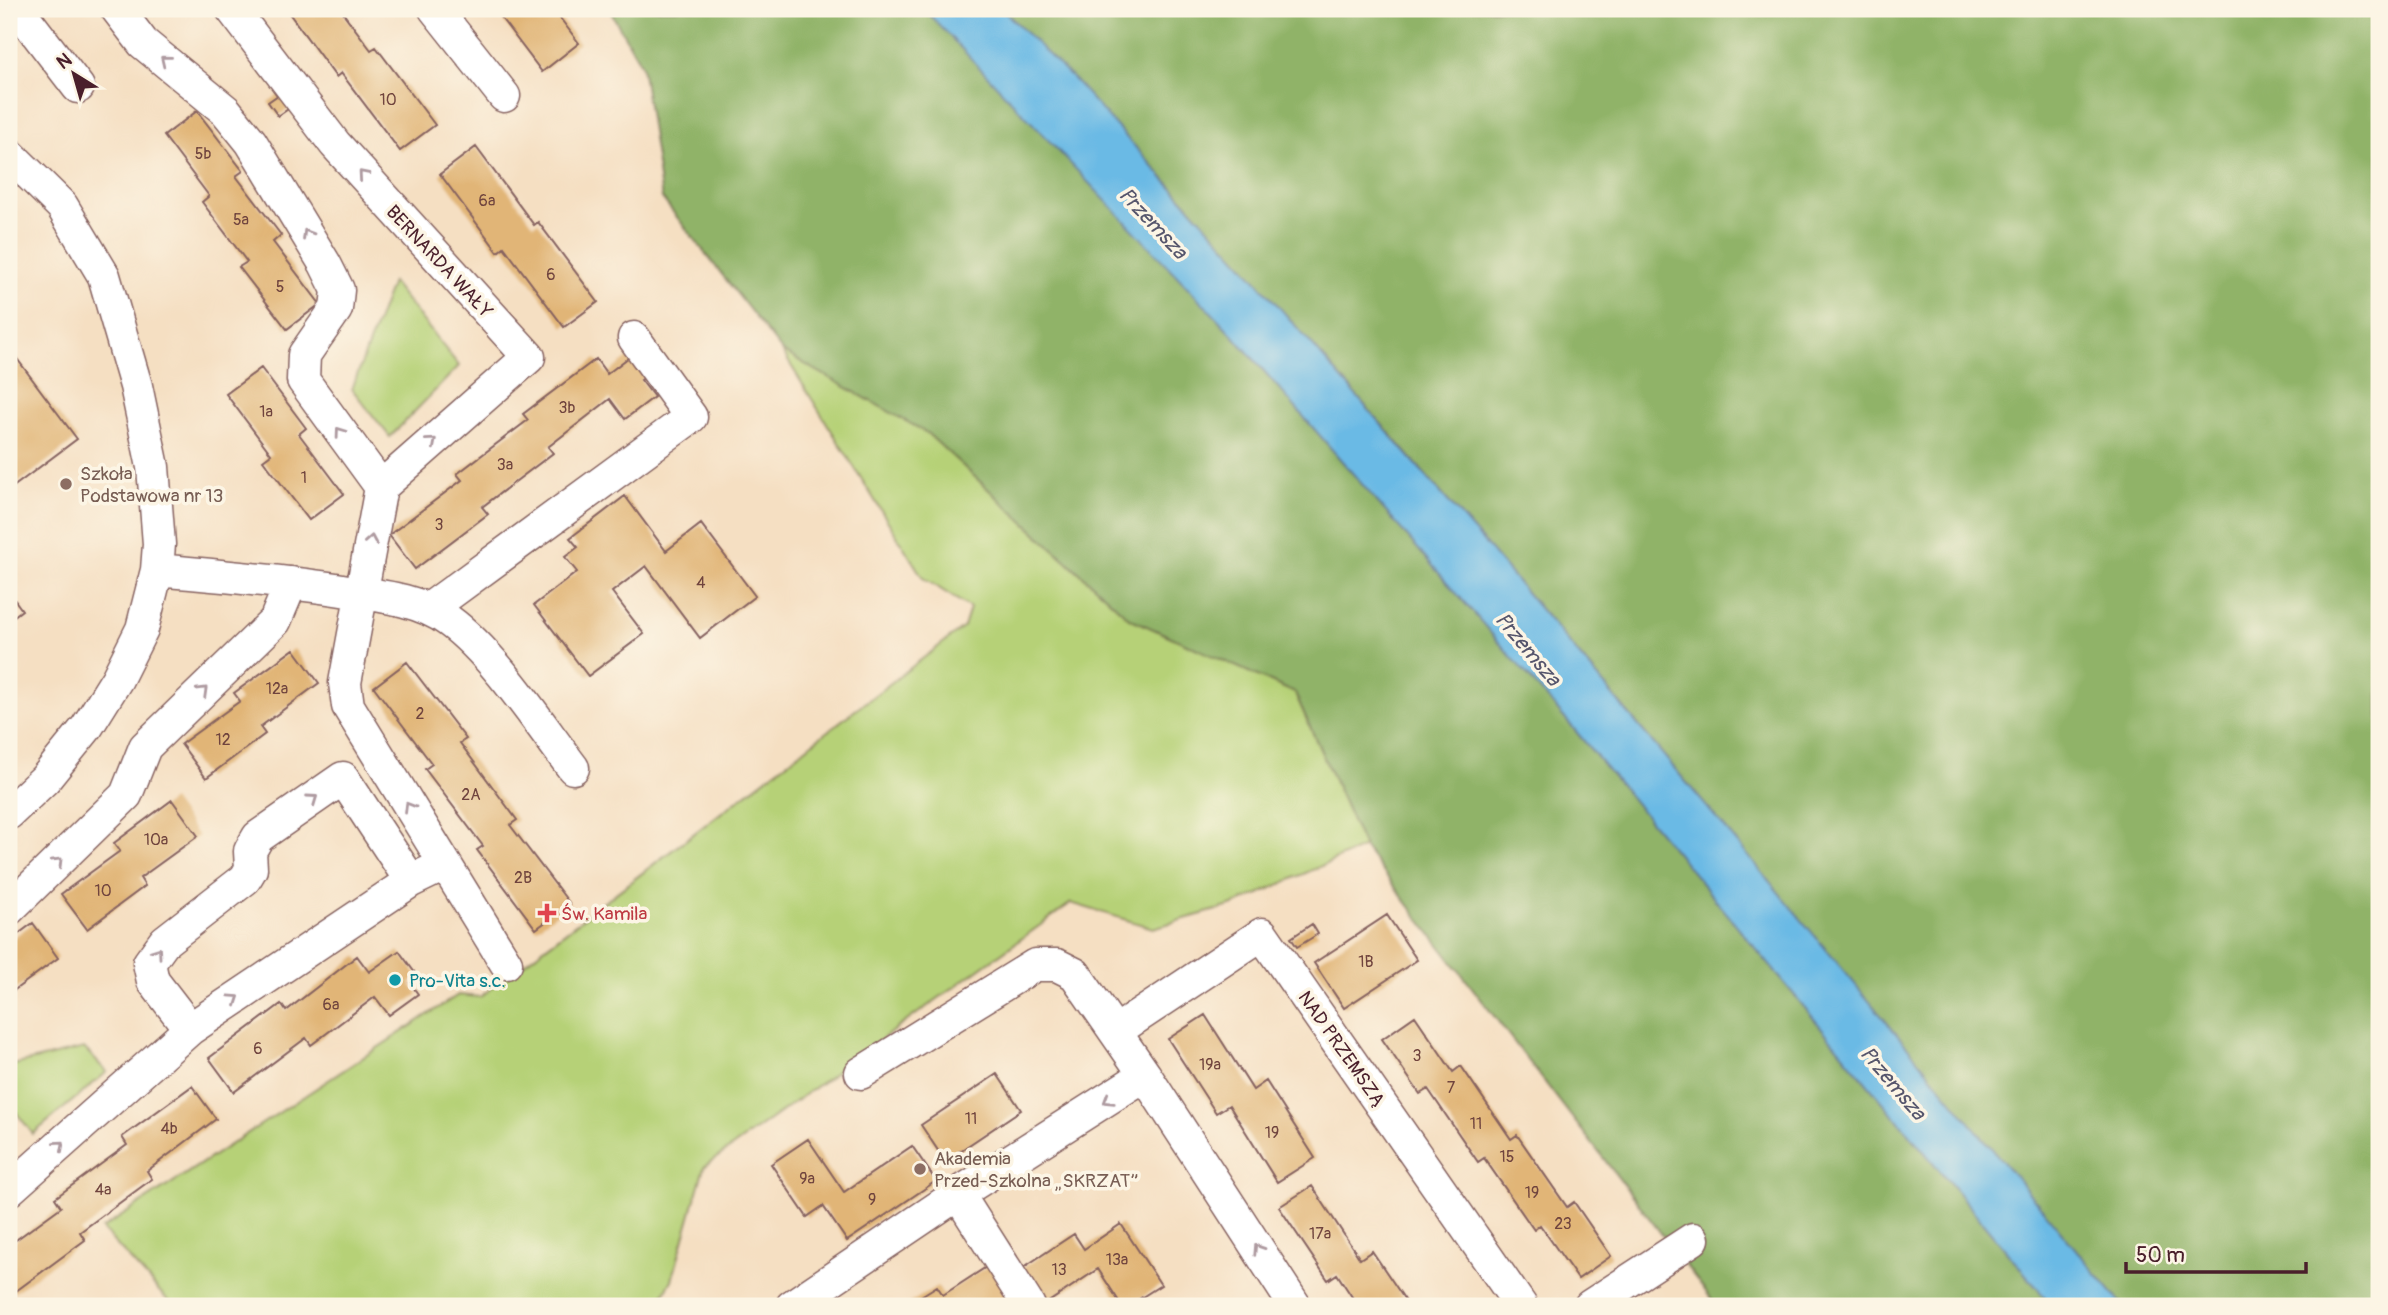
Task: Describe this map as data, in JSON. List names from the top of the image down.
{
  "streets": {
    "street": ["BERNARDA WAŁY", "NAD PRZEMSZĄ"]
  },
  "water": ["Przemsza"],
  "places": {
    "other": ["Szkoła Podstawowa nr 13", "Pro-Vita s.c.", "Akademia Przed-Szkolna „SKRZAT”"],
    "health": ["Św. Kamila"]
  },
  "house_numbers": [
    "10",
    "5b",
    "6a",
    "5a",
    "6",
    "5",
    "3b",
    "1a",
    "3a",
    "1",
    "3",
    "4",
    "12a",
    "2",
    "12",
    "2A",
    "10a",
    "2B",
    "10",
    "1B",
    "6a",
    "6",
    "3",
    "19a",
    "7",
    "11",
    "11",
    "4b",
    "19",
    "15",
    "9a",
    "4a",
    "19",
    "9",
    "23",
    "17a",
    "13a",
    "13"
  ],
  "scale_bar": "50 m",
  "north": "top left"
}
